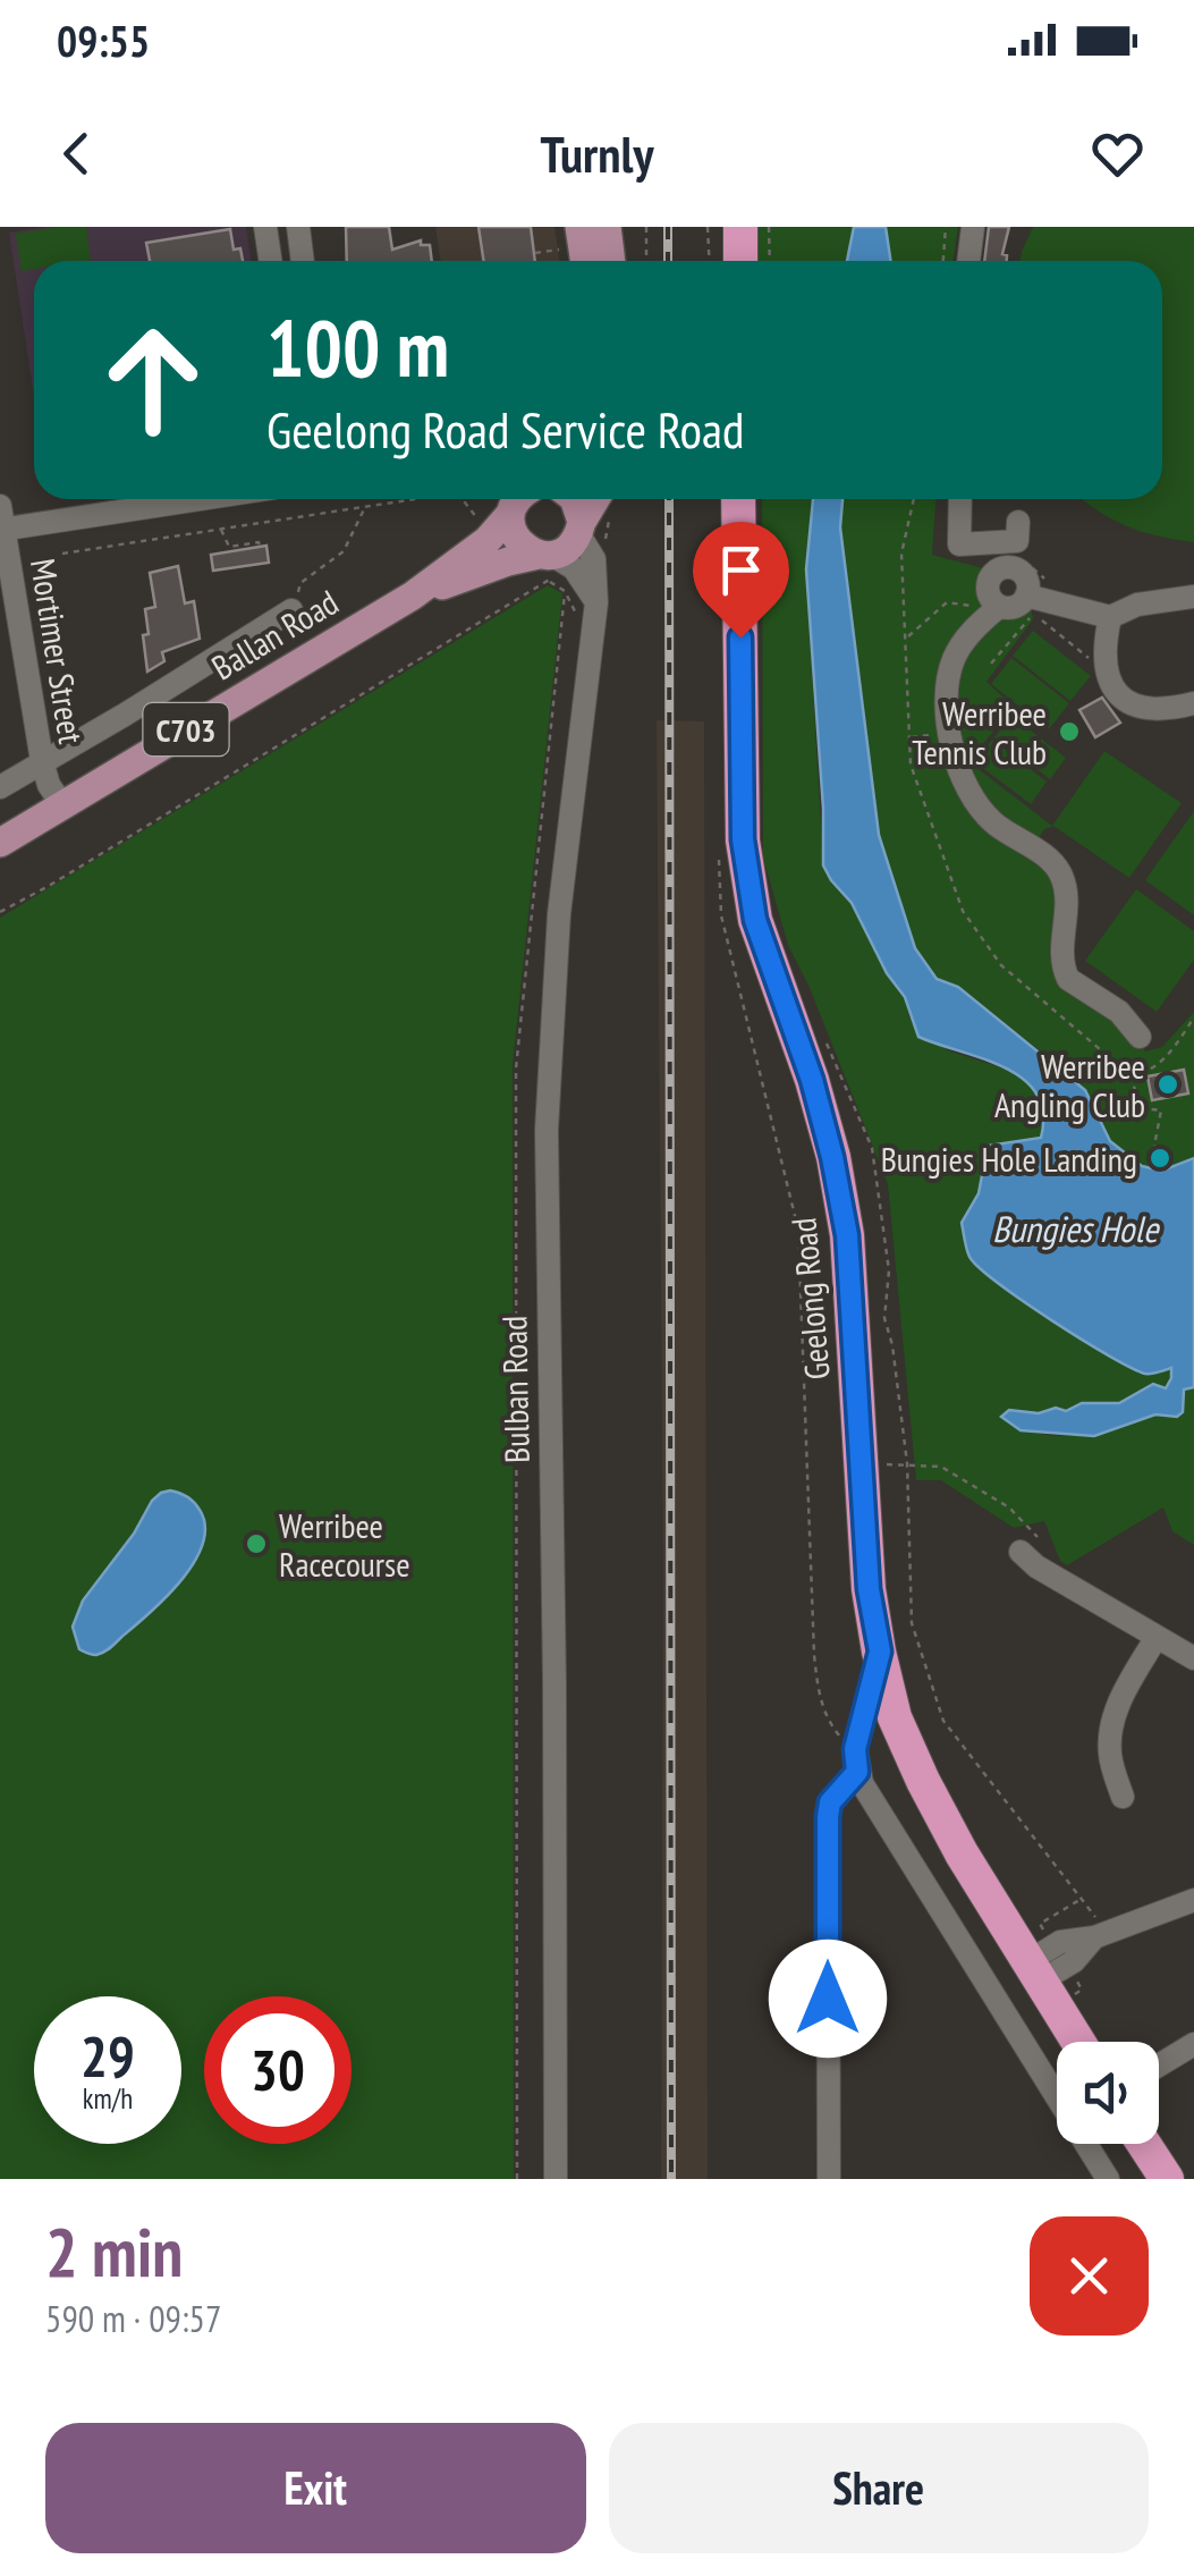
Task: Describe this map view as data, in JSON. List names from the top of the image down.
{
  "streets": {
    "highway": ["Geelong Road"],
    "main road": ["Ballan Road", "C703"],
    "street": ["Mortimer Street", "Bulban Road"]
  },
  "crossings": [
    ["Ballan Road", "Mortimer Street"],
    ["Ballan Road", "C703"],
    ["Ballan Road", "Bulban Road"],
    ["C703", "Bulban Road"]
  ],
  "water": ["Bungies Hole"],
  "places": [
    "Werribee Tennis Club",
    "Werribee Angling Club",
    "Bungies Hole Landing",
    "Werribee Racecourse"
  ],
  "page": {
    "status": "09:55",
    "header": "Turnly",
    "turn": ["100 m", "Geelong Road Service Road"],
    "speed": "29 km/h",
    "limit": "30",
    "heading": ["2 min", "590 m · 09:57"],
    "buttons": ["Exit", "Share"]
  }
}
